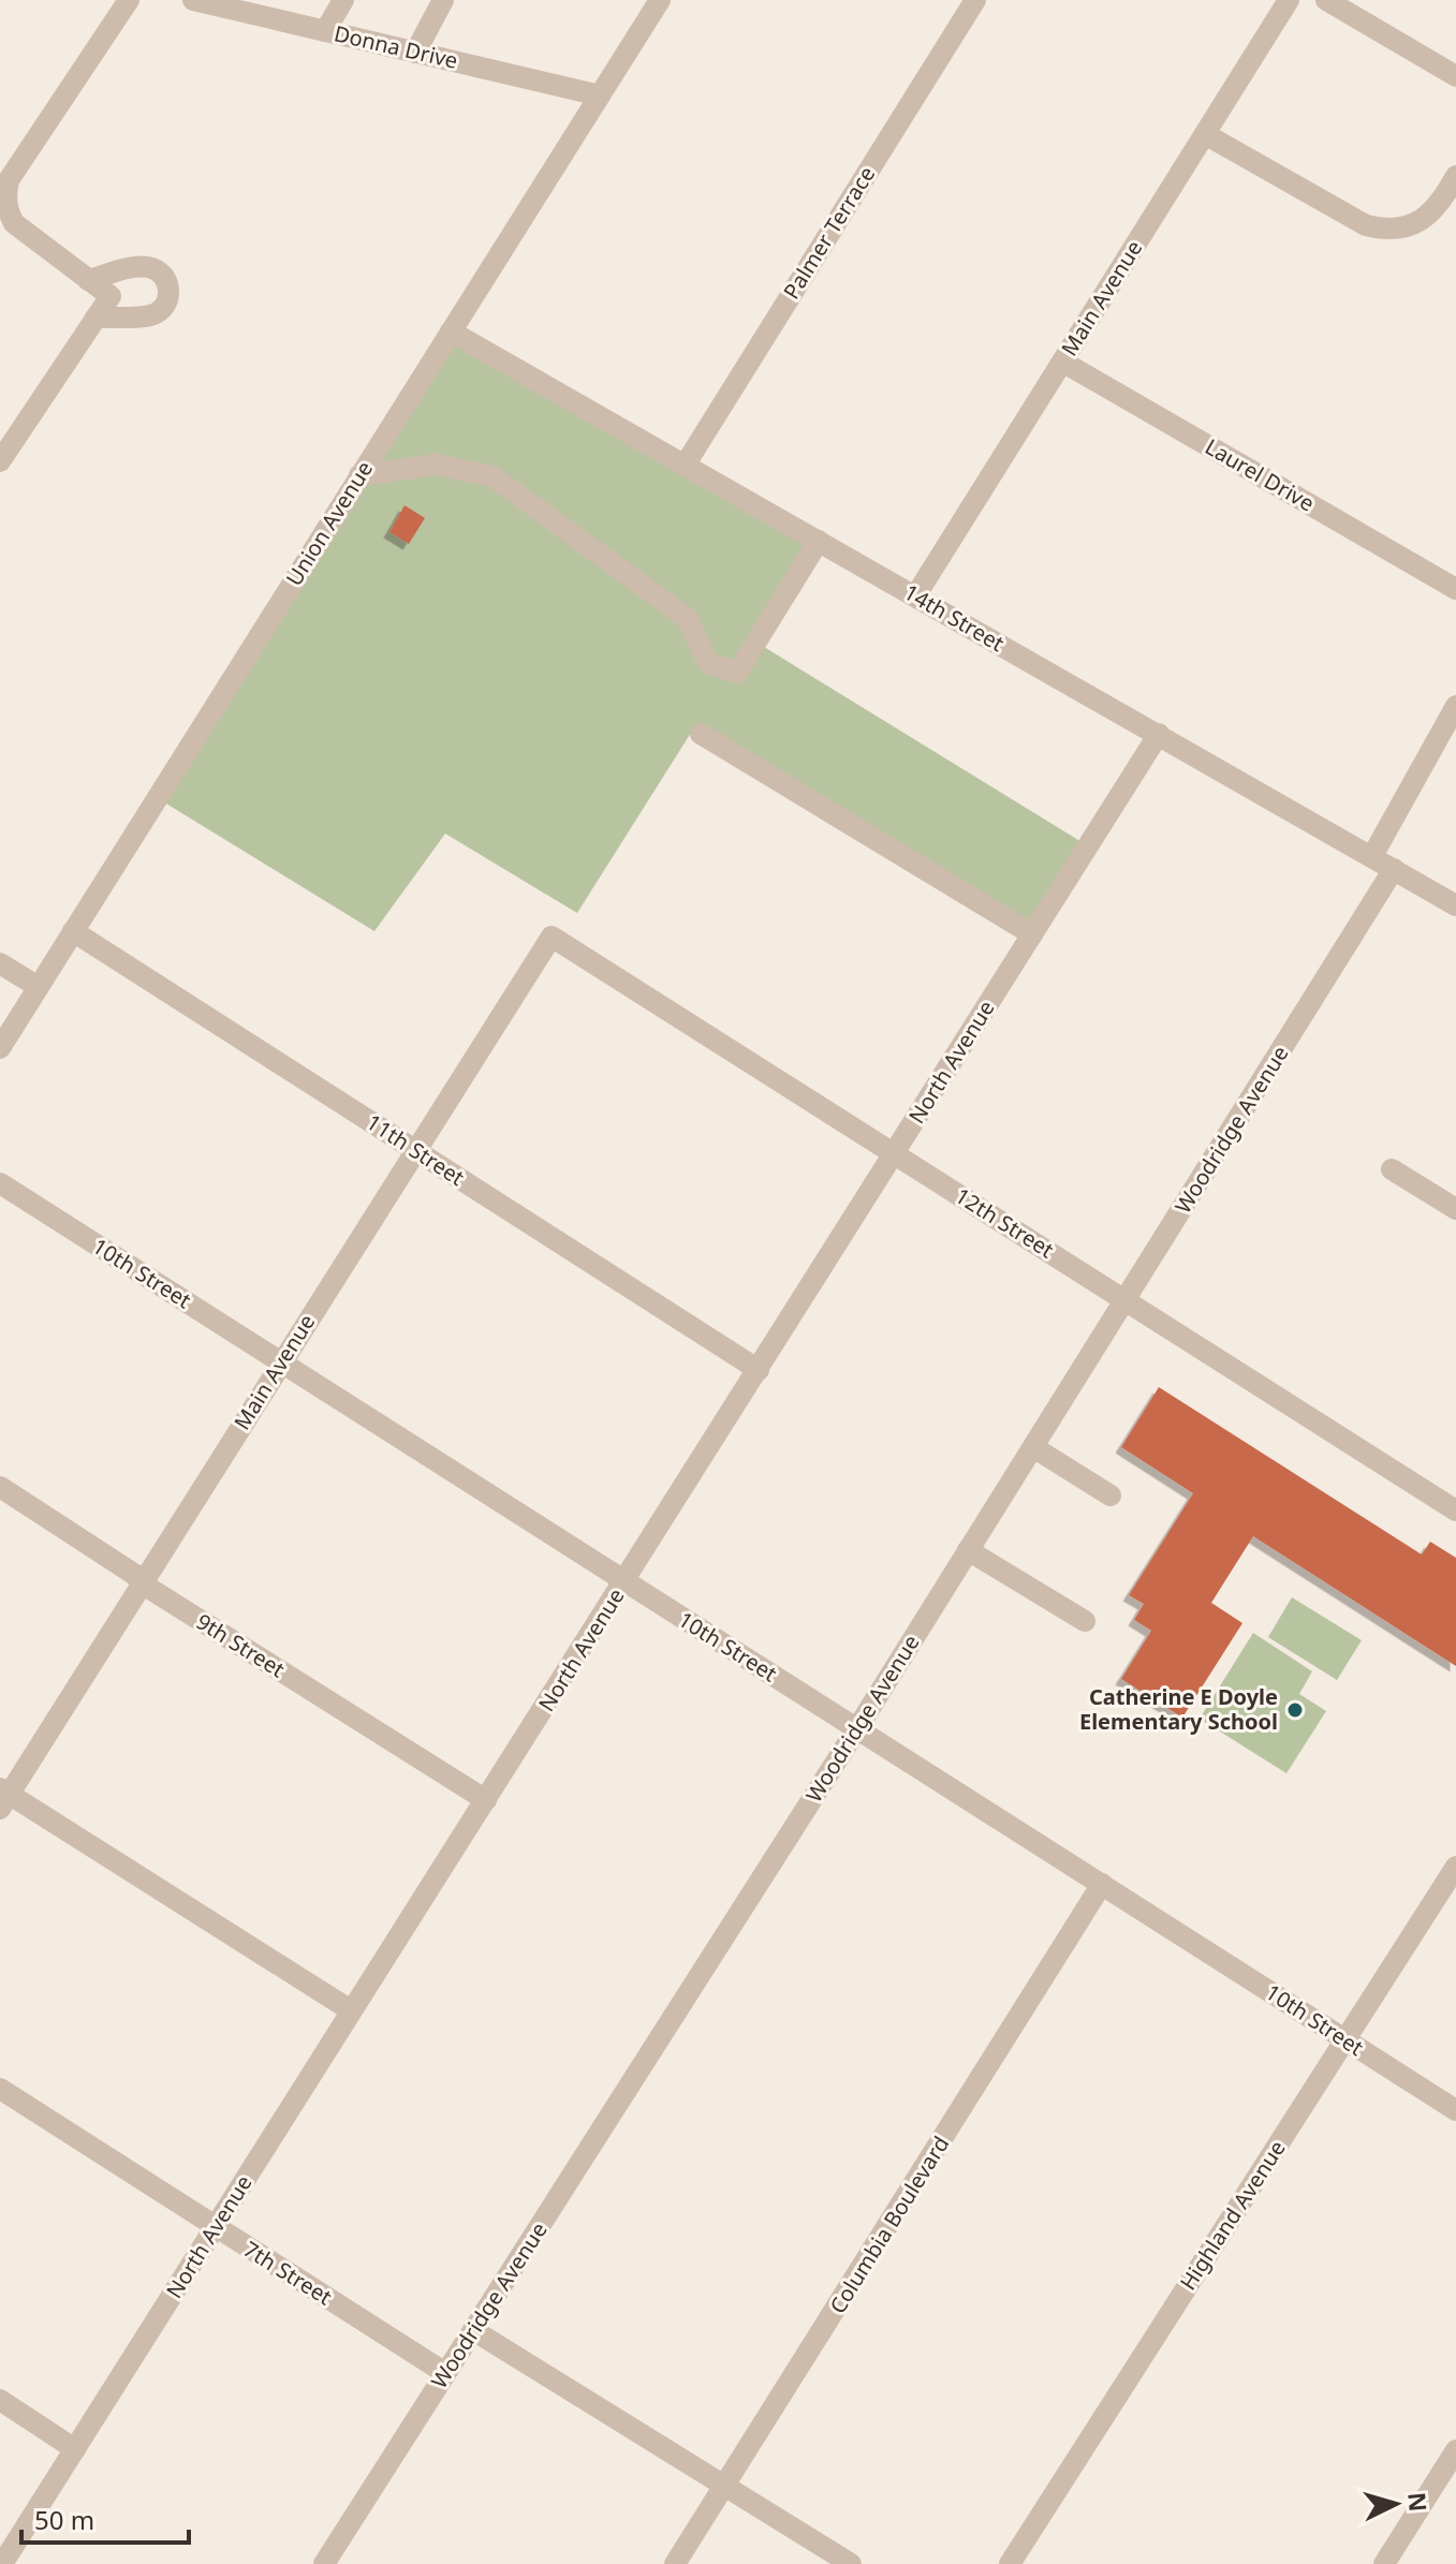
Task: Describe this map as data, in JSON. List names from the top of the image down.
{
  "streets": {
    "street": [
      "Donna Drive",
      "Palmer Terrace",
      "Main Avenue",
      "Laurel Drive",
      "Union Avenue",
      "14th Street",
      "North Avenue",
      "Woodridge Avenue",
      "11th Street",
      "12th Street",
      "10th Street",
      "9th Street",
      "Highland Avenue",
      "Columbia Boulevard",
      "7th Street"
    ]
  },
  "crossings": [
    ["Donna Drive", "Union Avenue"],
    ["Palmer Terrace", "14th Street"],
    ["Main Avenue", "Laurel Drive"],
    ["Main Avenue", "14th Street"],
    ["Main Avenue", "11th Street"],
    ["Main Avenue", "12th Street"],
    ["Main Avenue", "10th Street"],
    ["Main Avenue", "9th Street"],
    ["Union Avenue", "14th Street"],
    ["Union Avenue", "11th Street"],
    ["14th Street", "North Avenue"],
    ["14th Street", "Woodridge Avenue"],
    ["North Avenue", "11th Street"],
    ["North Avenue", "12th Street"],
    ["North Avenue", "10th Street"],
    ["North Avenue", "9th Street"],
    ["North Avenue", "7th Street"],
    ["Woodridge Avenue", "12th Street"],
    ["Woodridge Avenue", "10th Street"],
    ["Woodridge Avenue", "7th Street"],
    ["10th Street", "Highland Avenue"],
    ["10th Street", "Columbia Boulevard"]
  ],
  "places": ["Catherine E Doyle Elementary School"],
  "scale_bar": "50 m",
  "north": "right"
}
